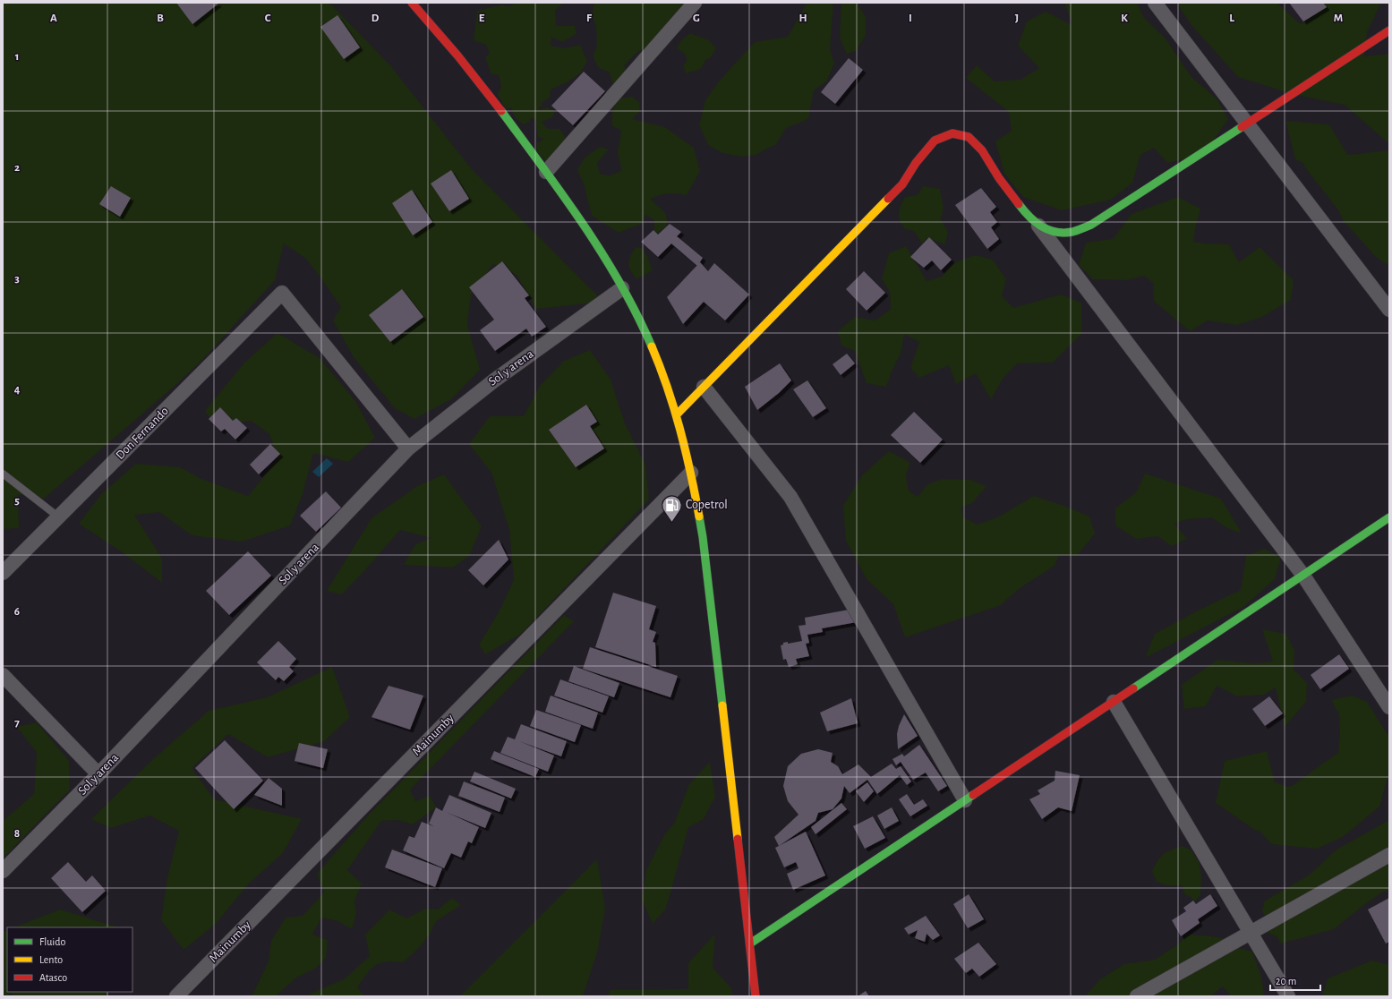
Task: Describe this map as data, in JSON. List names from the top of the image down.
{
  "streets": {
    "street": ["Sol y arena", "Don Fernando", "Mainumby"]
  },
  "crossings": [
    ["Sol y arena", "Don Fernando"]
  ],
  "places": {
    "fuel station": ["Copetrol"]
  },
  "legend": ["Fluido", "Lento", "Atasco"],
  "scale_bar": "20 m",
  "grid": {
    "columns": [
      "A",
      "B",
      "C",
      "D",
      "E",
      "F",
      "G",
      "H",
      "I",
      "J",
      "K",
      "L",
      "M"
    ],
    "rows": [
      "1",
      "2",
      "3",
      "4",
      "5",
      "6",
      "7",
      "8"
    ]
  }
}
